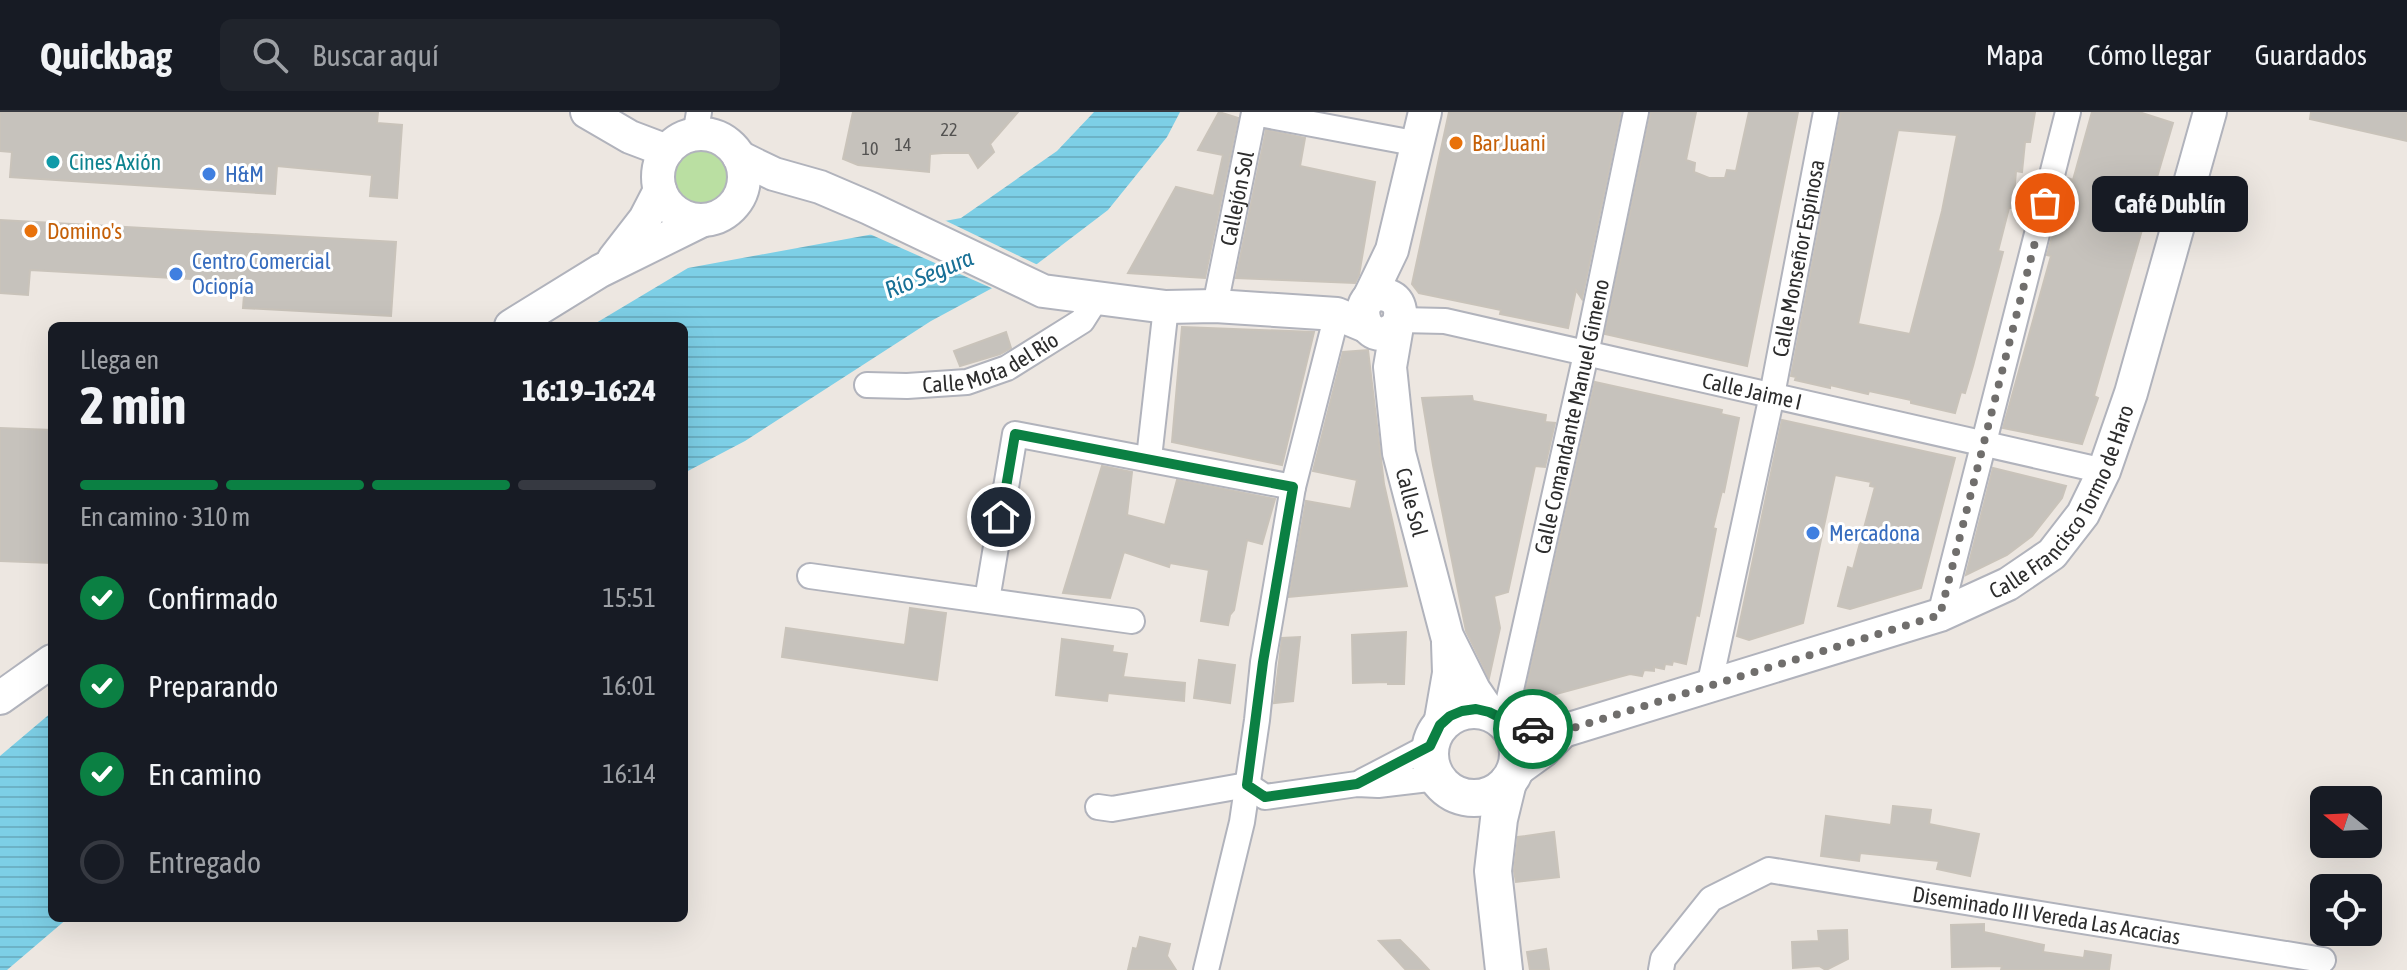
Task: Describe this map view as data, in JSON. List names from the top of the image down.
{
  "streets": {
    "street": [
      "Callejón Sol",
      "Calle Monseñor Espinosa",
      "Calle Mota del Río",
      "Calle Jaime I",
      "Calle Comandante Manuel Gimeno",
      "Calle Francisco Tormo de Haro",
      "Calle Sol",
      "Diseminado III Vereda Las Acacias"
    ]
  },
  "crossings": [
    ["Callejón Sol", "Calle Mota del Río"],
    ["Calle Monseñor Espinosa", "Calle Jaime I"],
    ["Calle Monseñor Espinosa", "Calle Francisco Tormo de Haro"],
    ["Calle Mota del Río", "Calle Jaime I"],
    ["Calle Mota del Río", "Calle Sol"],
    ["Calle Jaime I", "Calle Comandante Manuel Gimeno"],
    ["Calle Jaime I", "Calle Francisco Tormo de Haro"],
    ["Calle Jaime I", "Calle Sol"],
    ["Calle Comandante Manuel Gimeno", "Calle Francisco Tormo de Haro"]
  ],
  "water": ["Río Segura"],
  "places": [
    "Bar Juani",
    "Cines Axión",
    "H&M",
    "Café Dublín",
    "Domino's",
    "Centro Comercial Ociopía",
    "Mercadona"
  ],
  "house_numbers": ["22", "14", "10"],
  "north": "left",
  "page": {
    "header": "Quickbag",
    "search": "Buscar aquí",
    "nav": ["Mapa", "Cómo llegar", "Guardados"],
    "bubble": "Café Dublín",
    "heading": ["2 min", "Llega en", "16:19–16:24"],
    "bar": "En camino · 310 m",
    "list": [
      ["Confirmado", "15:51"],
      ["Preparando", "16:01"],
      ["En camino", "16:14"],
      "Entregado"
    ]
  }
}
